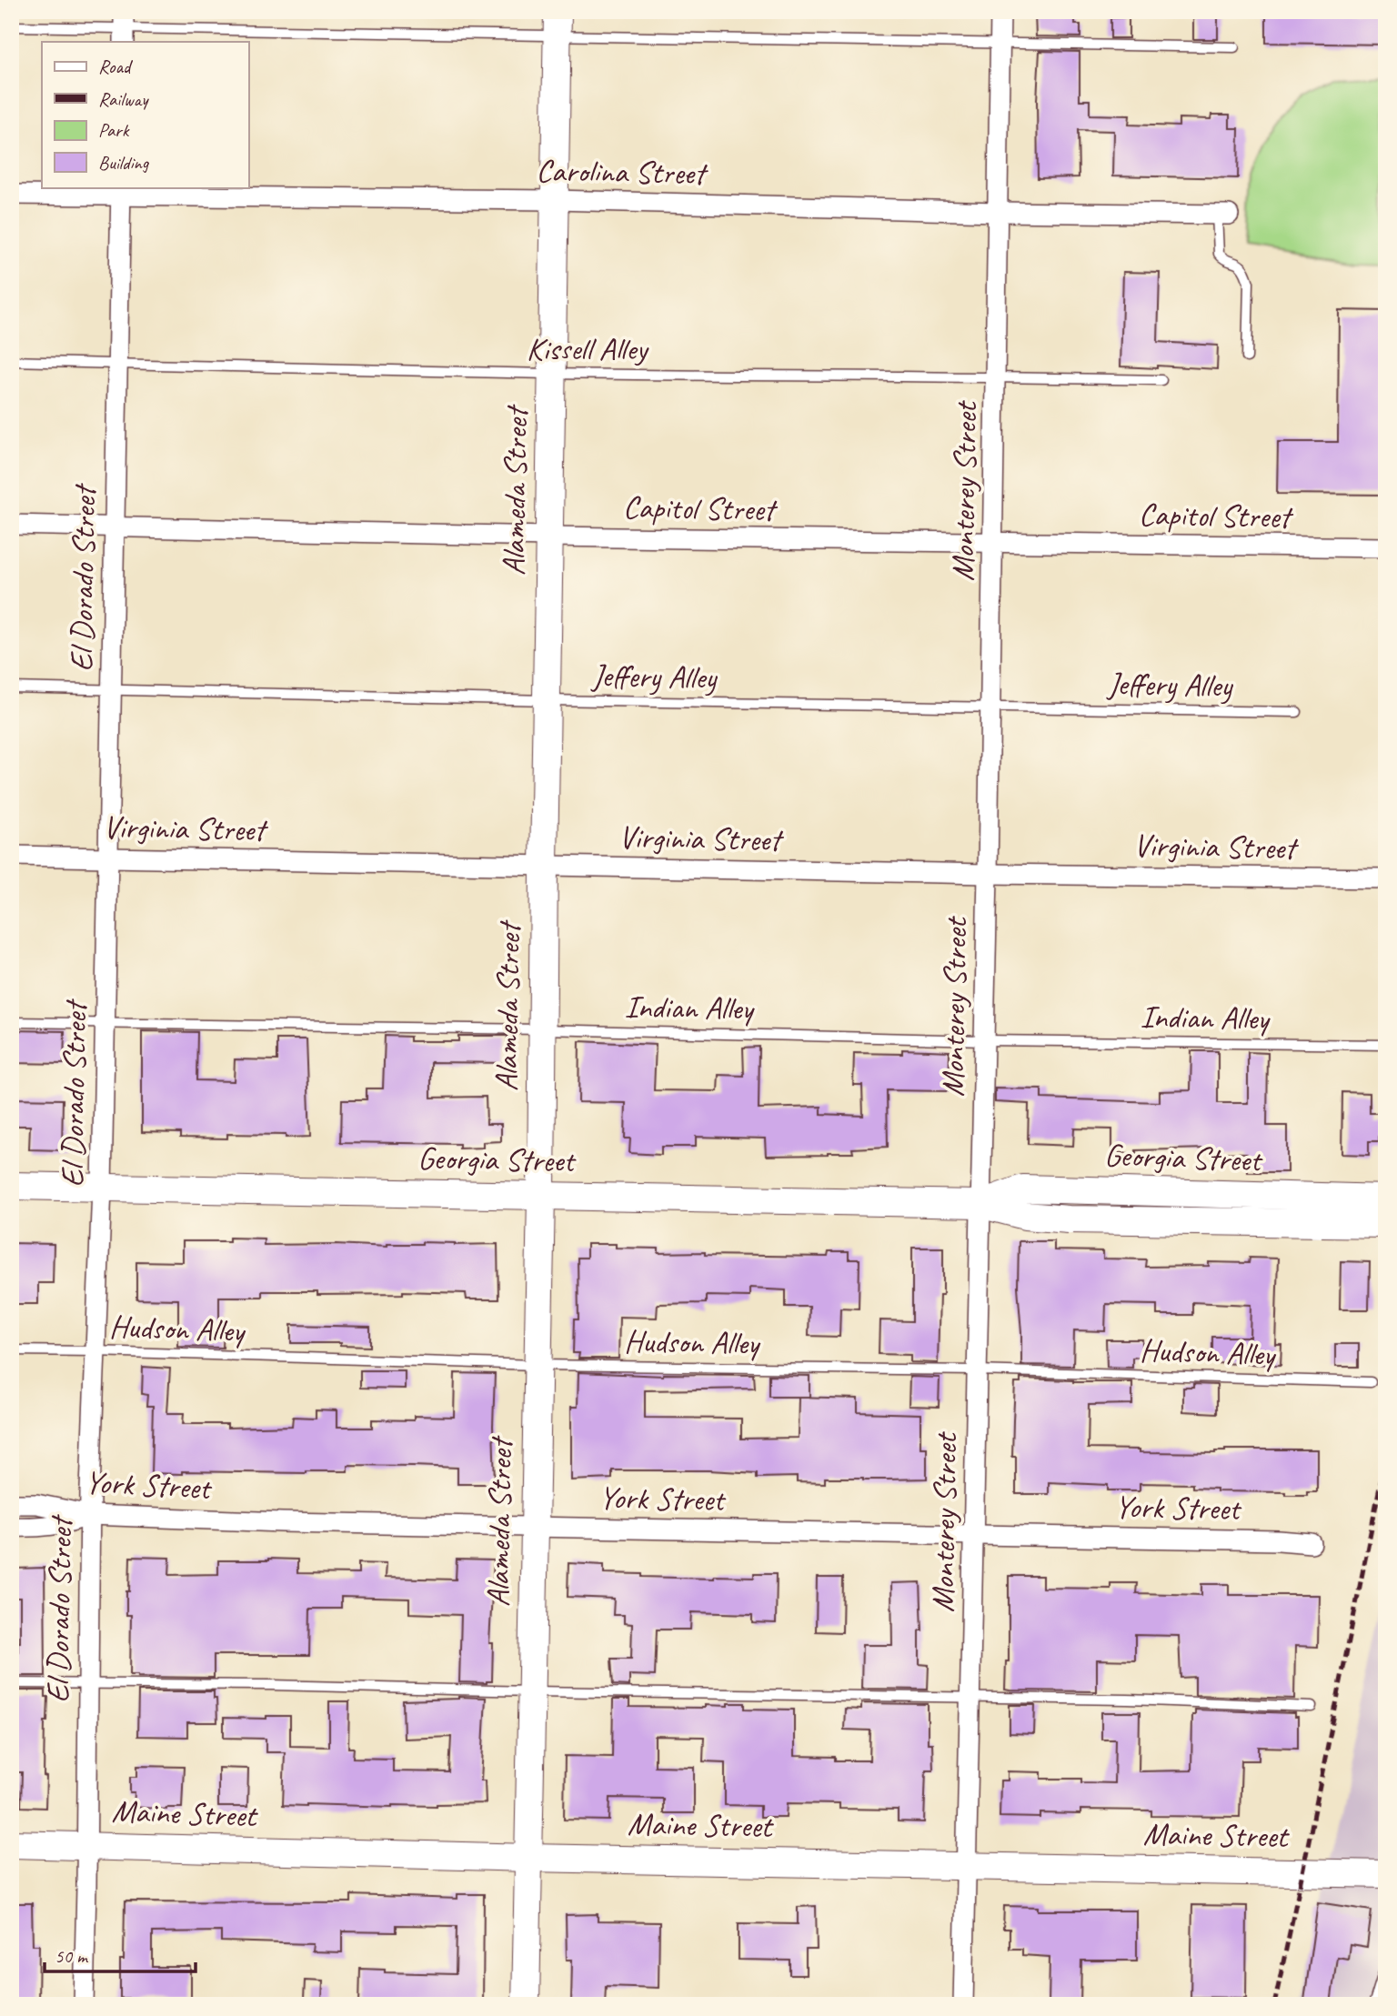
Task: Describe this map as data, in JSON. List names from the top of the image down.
{
  "streets": {
    "main road": ["Alameda Street", "Georgia Street", "Maine Street"],
    "street": [
      "Carolina Street",
      "Monterey Street",
      "Capitol Street",
      "El Dorado Street",
      "Virginia Street",
      "York Street"
    ],
    "lane": [
      "Kissell Alley",
      "Jeffery Alley",
      "Indian Alley",
      "Hudson Alley"
    ]
  },
  "crossings": [
    ["Carolina Street", "Alameda Street"],
    ["Carolina Street", "Monterey Street"],
    ["Carolina Street", "El Dorado Street"],
    ["Kissell Alley", "Alameda Street"],
    ["Kissell Alley", "Monterey Street"],
    ["Kissell Alley", "El Dorado Street"],
    ["Alameda Street", "Capitol Street"],
    ["Alameda Street", "Jeffery Alley"],
    ["Alameda Street", "Virginia Street"],
    ["Alameda Street", "Indian Alley"],
    ["Alameda Street", "Georgia Street"],
    ["Alameda Street", "Hudson Alley"],
    ["Alameda Street", "York Street"],
    ["Alameda Street", "Maine Street"],
    ["Monterey Street", "Capitol Street"],
    ["Monterey Street", "Jeffery Alley"],
    ["Monterey Street", "Virginia Street"],
    ["Monterey Street", "Indian Alley"],
    ["Monterey Street", "Georgia Street"],
    ["Monterey Street", "Hudson Alley"],
    ["Monterey Street", "York Street"],
    ["Monterey Street", "Maine Street"],
    ["Capitol Street", "El Dorado Street"],
    ["El Dorado Street", "Jeffery Alley"],
    ["El Dorado Street", "Virginia Street"],
    ["El Dorado Street", "Indian Alley"],
    ["El Dorado Street", "Georgia Street"],
    ["El Dorado Street", "Hudson Alley"],
    ["El Dorado Street", "York Street"],
    ["El Dorado Street", "Maine Street"]
  ],
  "legend": [
    "Road",
    "Railway",
    "Park",
    "Building"
  ],
  "scale_bar": "50 m"
}
